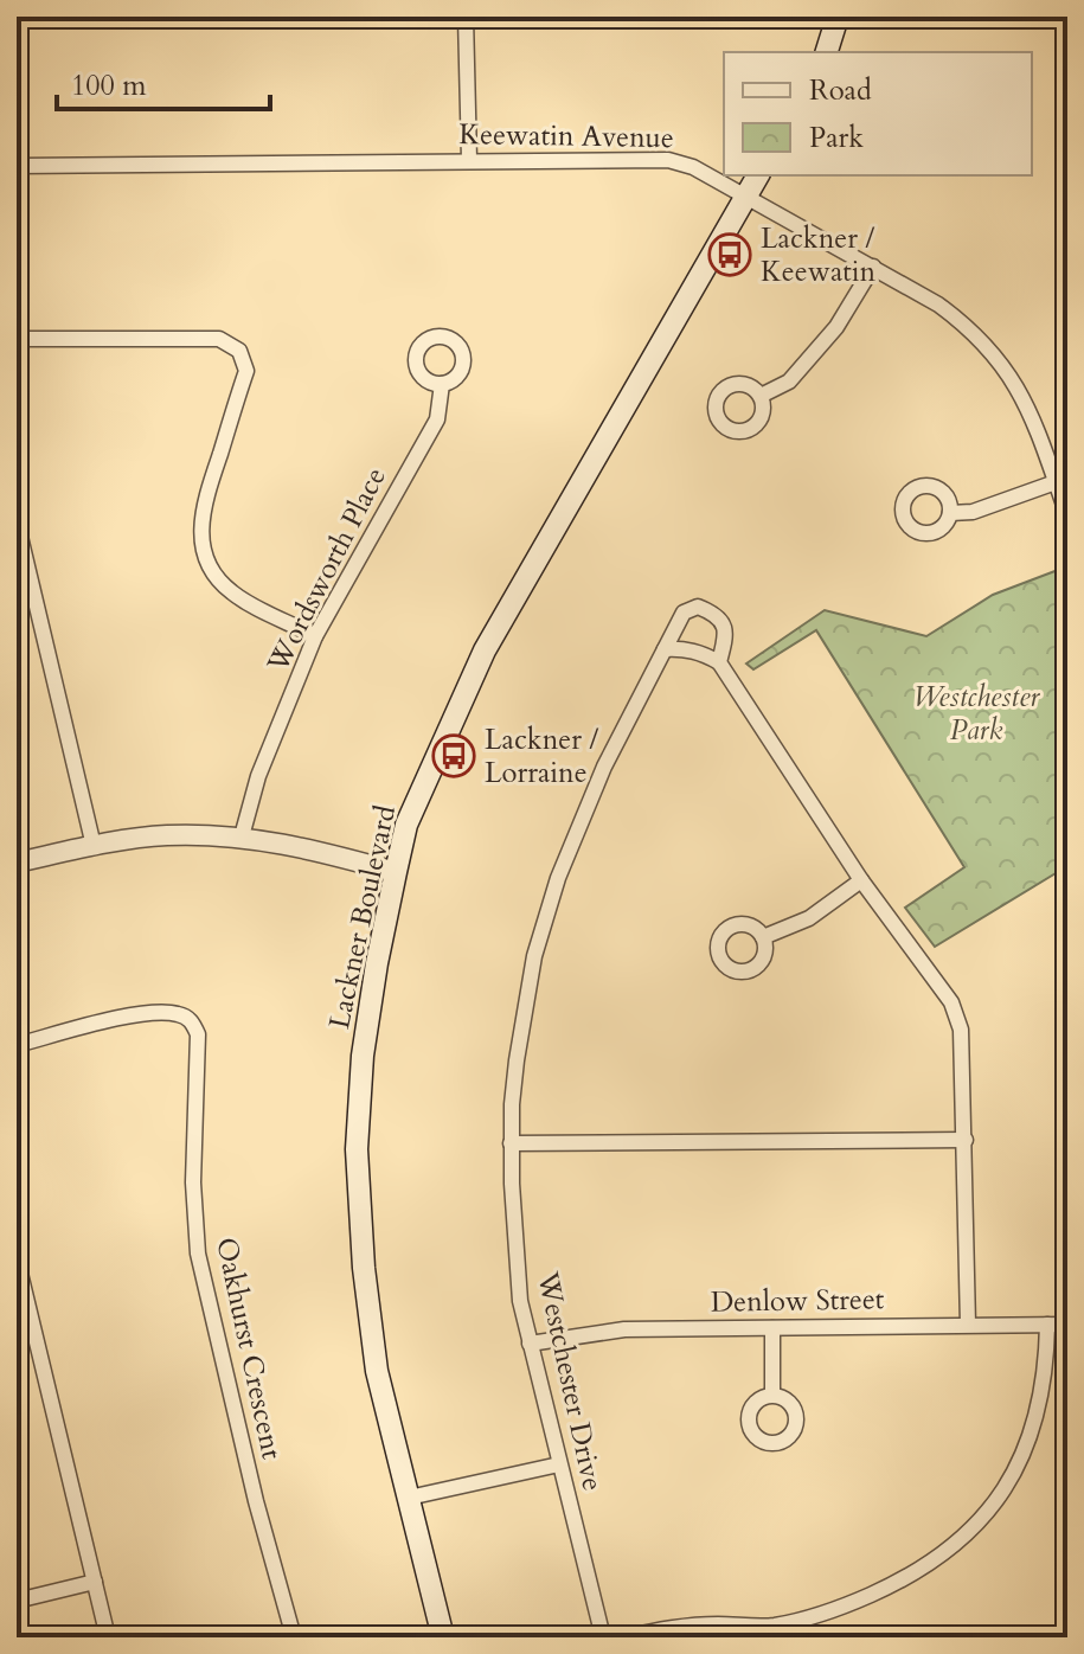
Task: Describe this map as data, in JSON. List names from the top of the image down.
{
  "streets": {
    "main road": ["Lackner Boulevard"],
    "street": [
      "Keewatin Avenue",
      "Wordsworth Place",
      "Denlow Street",
      "Oakhurst Crescent",
      "Westchester Drive"
    ]
  },
  "crossings": [
    ["Keewatin Avenue", "Lackner Boulevard"],
    ["Denlow Street", "Westchester Drive"]
  ],
  "parks": ["Westchester Park"],
  "places": {
    "bus stop": ["Lackner / Keewatin", "Lackner / Lorraine"]
  },
  "legend": ["Road", "Park"],
  "scale_bar": "100 m"
}
